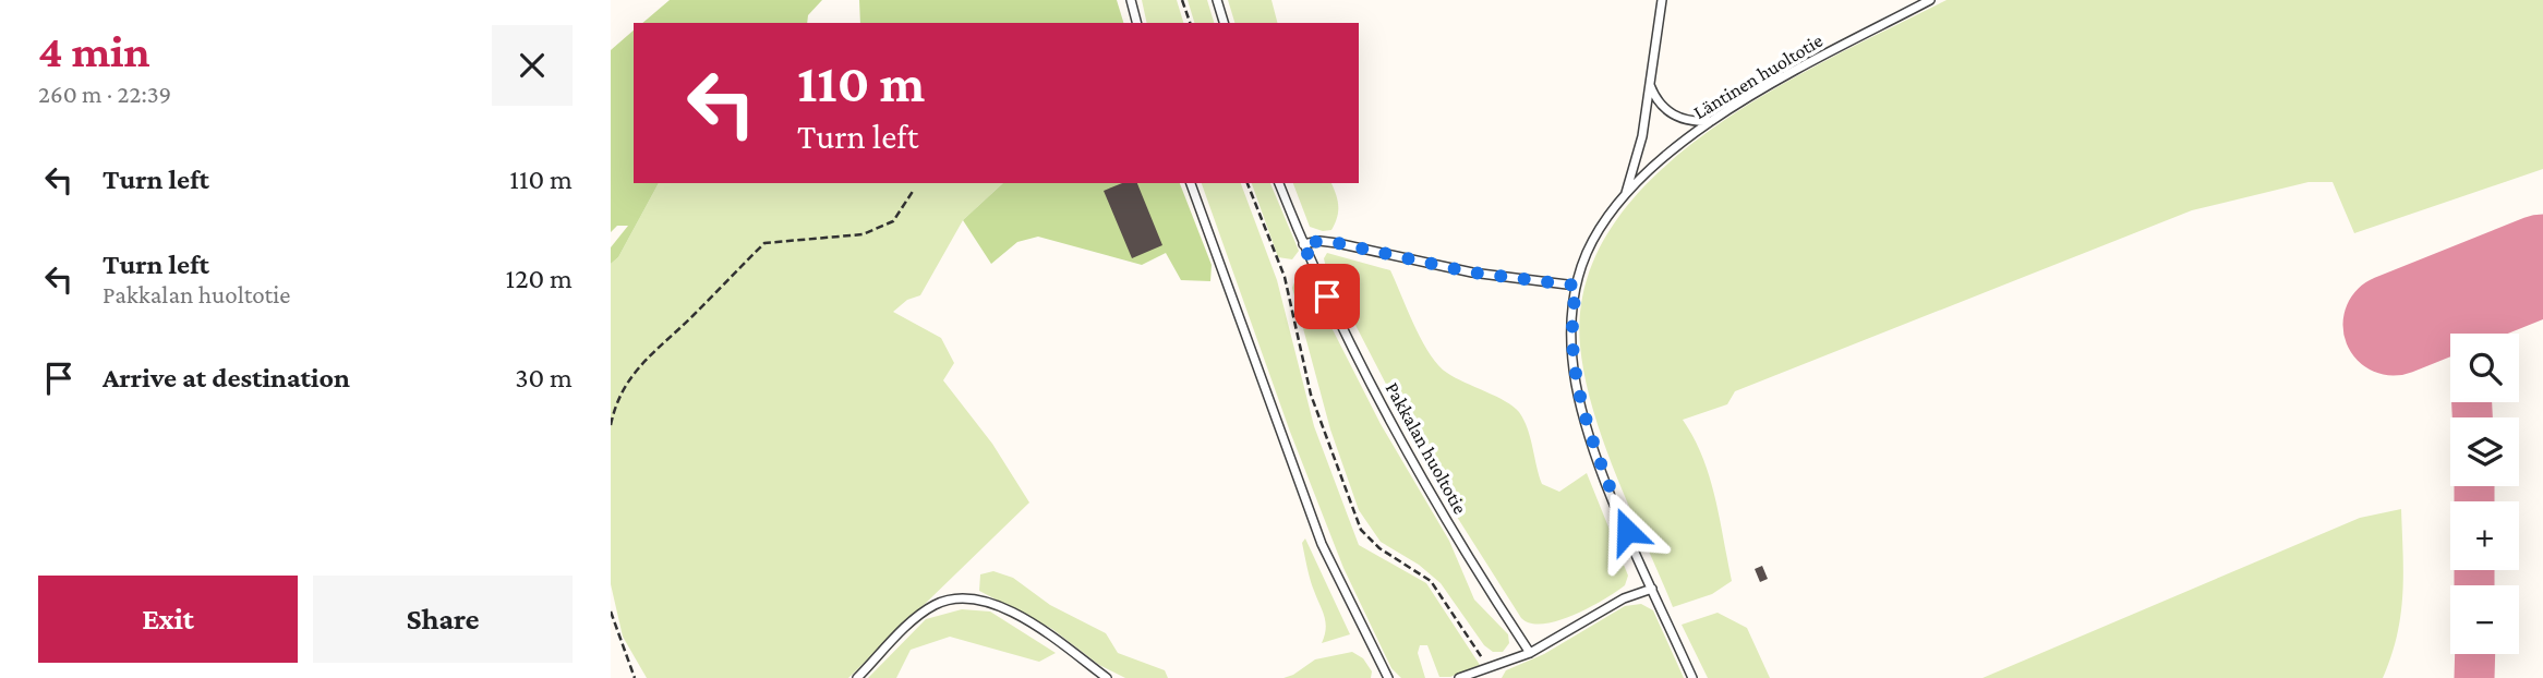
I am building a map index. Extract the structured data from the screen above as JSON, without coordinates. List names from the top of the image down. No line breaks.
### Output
{"streets":{"lane":["Läntinen huoltotie","Pakkalan huoltotie"]},"page":{"heading":["4 min","260 m · 22:39"],"turn":["110 m","Turn left"],"list":[{"name":"Turn left","value":"110 m"},{"name":"Turn left","note":"Pakkalan huoltotie","value":"120 m"},{"name":"Arrive at destination","value":"30 m"}],"map_buttons":["+","−"],"buttons":["Exit","Share"]}}
